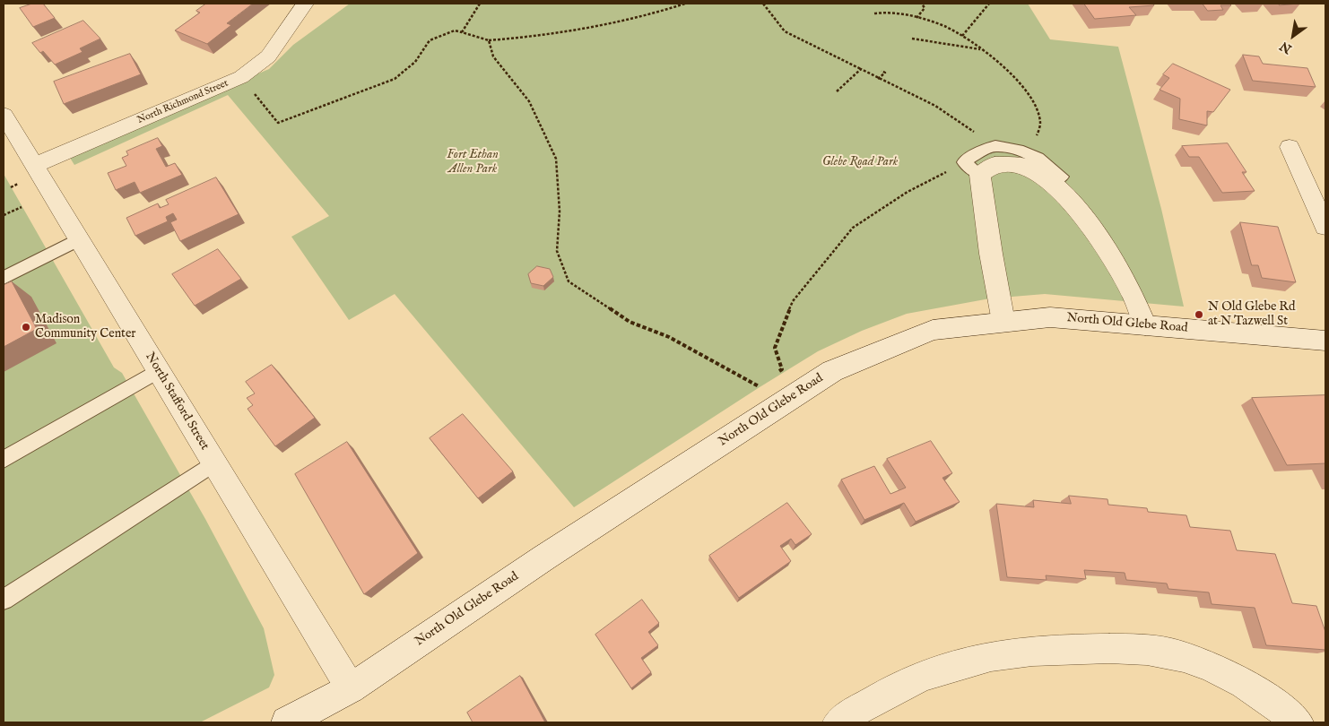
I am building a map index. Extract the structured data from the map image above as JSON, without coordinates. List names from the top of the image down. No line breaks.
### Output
{"streets":{"street":["North Richmond Street","North Old Glebe Road","North Stafford Street"]},"crossings":[["North Richmond Street","North Stafford Street"],["North Old Glebe Road","North Stafford Street"]],"parks":["Fort Ethan Allen Park","Glebe Road Park"],"places":["N Old Glebe Rd at N Tazwell St","Madison Community Center"],"north":"bottom left"}
